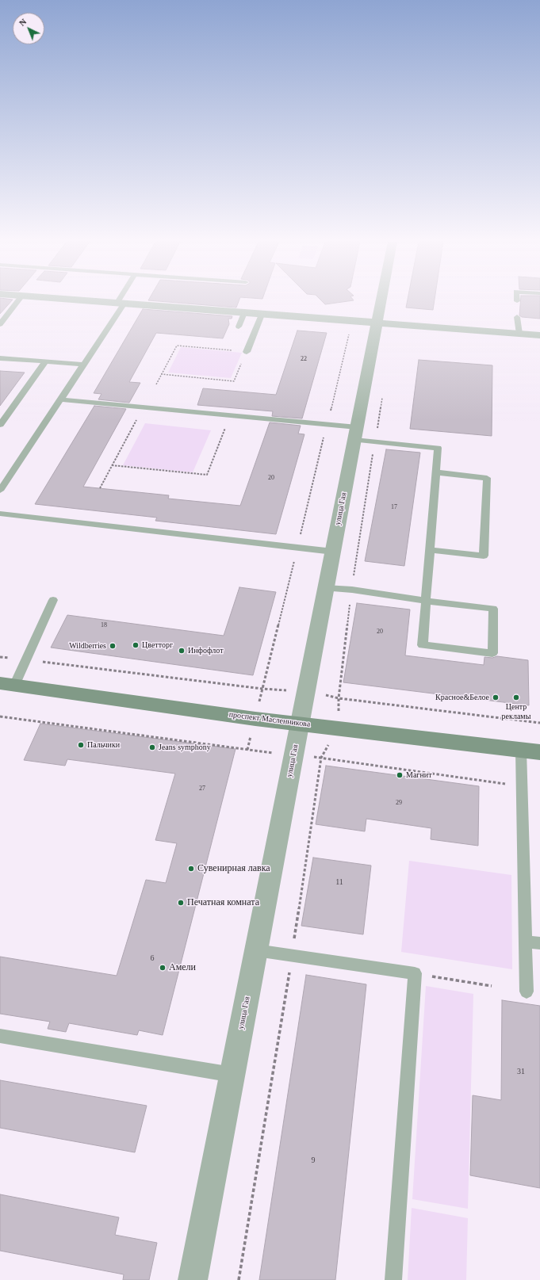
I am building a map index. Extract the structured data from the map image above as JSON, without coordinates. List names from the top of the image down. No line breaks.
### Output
{"streets":{"main road":["проспект Масленникова"],"street":["улица Гая"]},"crossings":[["улица Гая","проспект Масленникова"]],"places":["Цветторг","Wildberries","Инфофлот","Красное&Белое","Центр рекламы","Пальчики","Jeans symphony","Магнит","Сувенирная лавка","Печатная комната","Амели"],"house_numbers":["22","20","17","18","20","27","29","11","6","31","9"],"north":"top left"}
